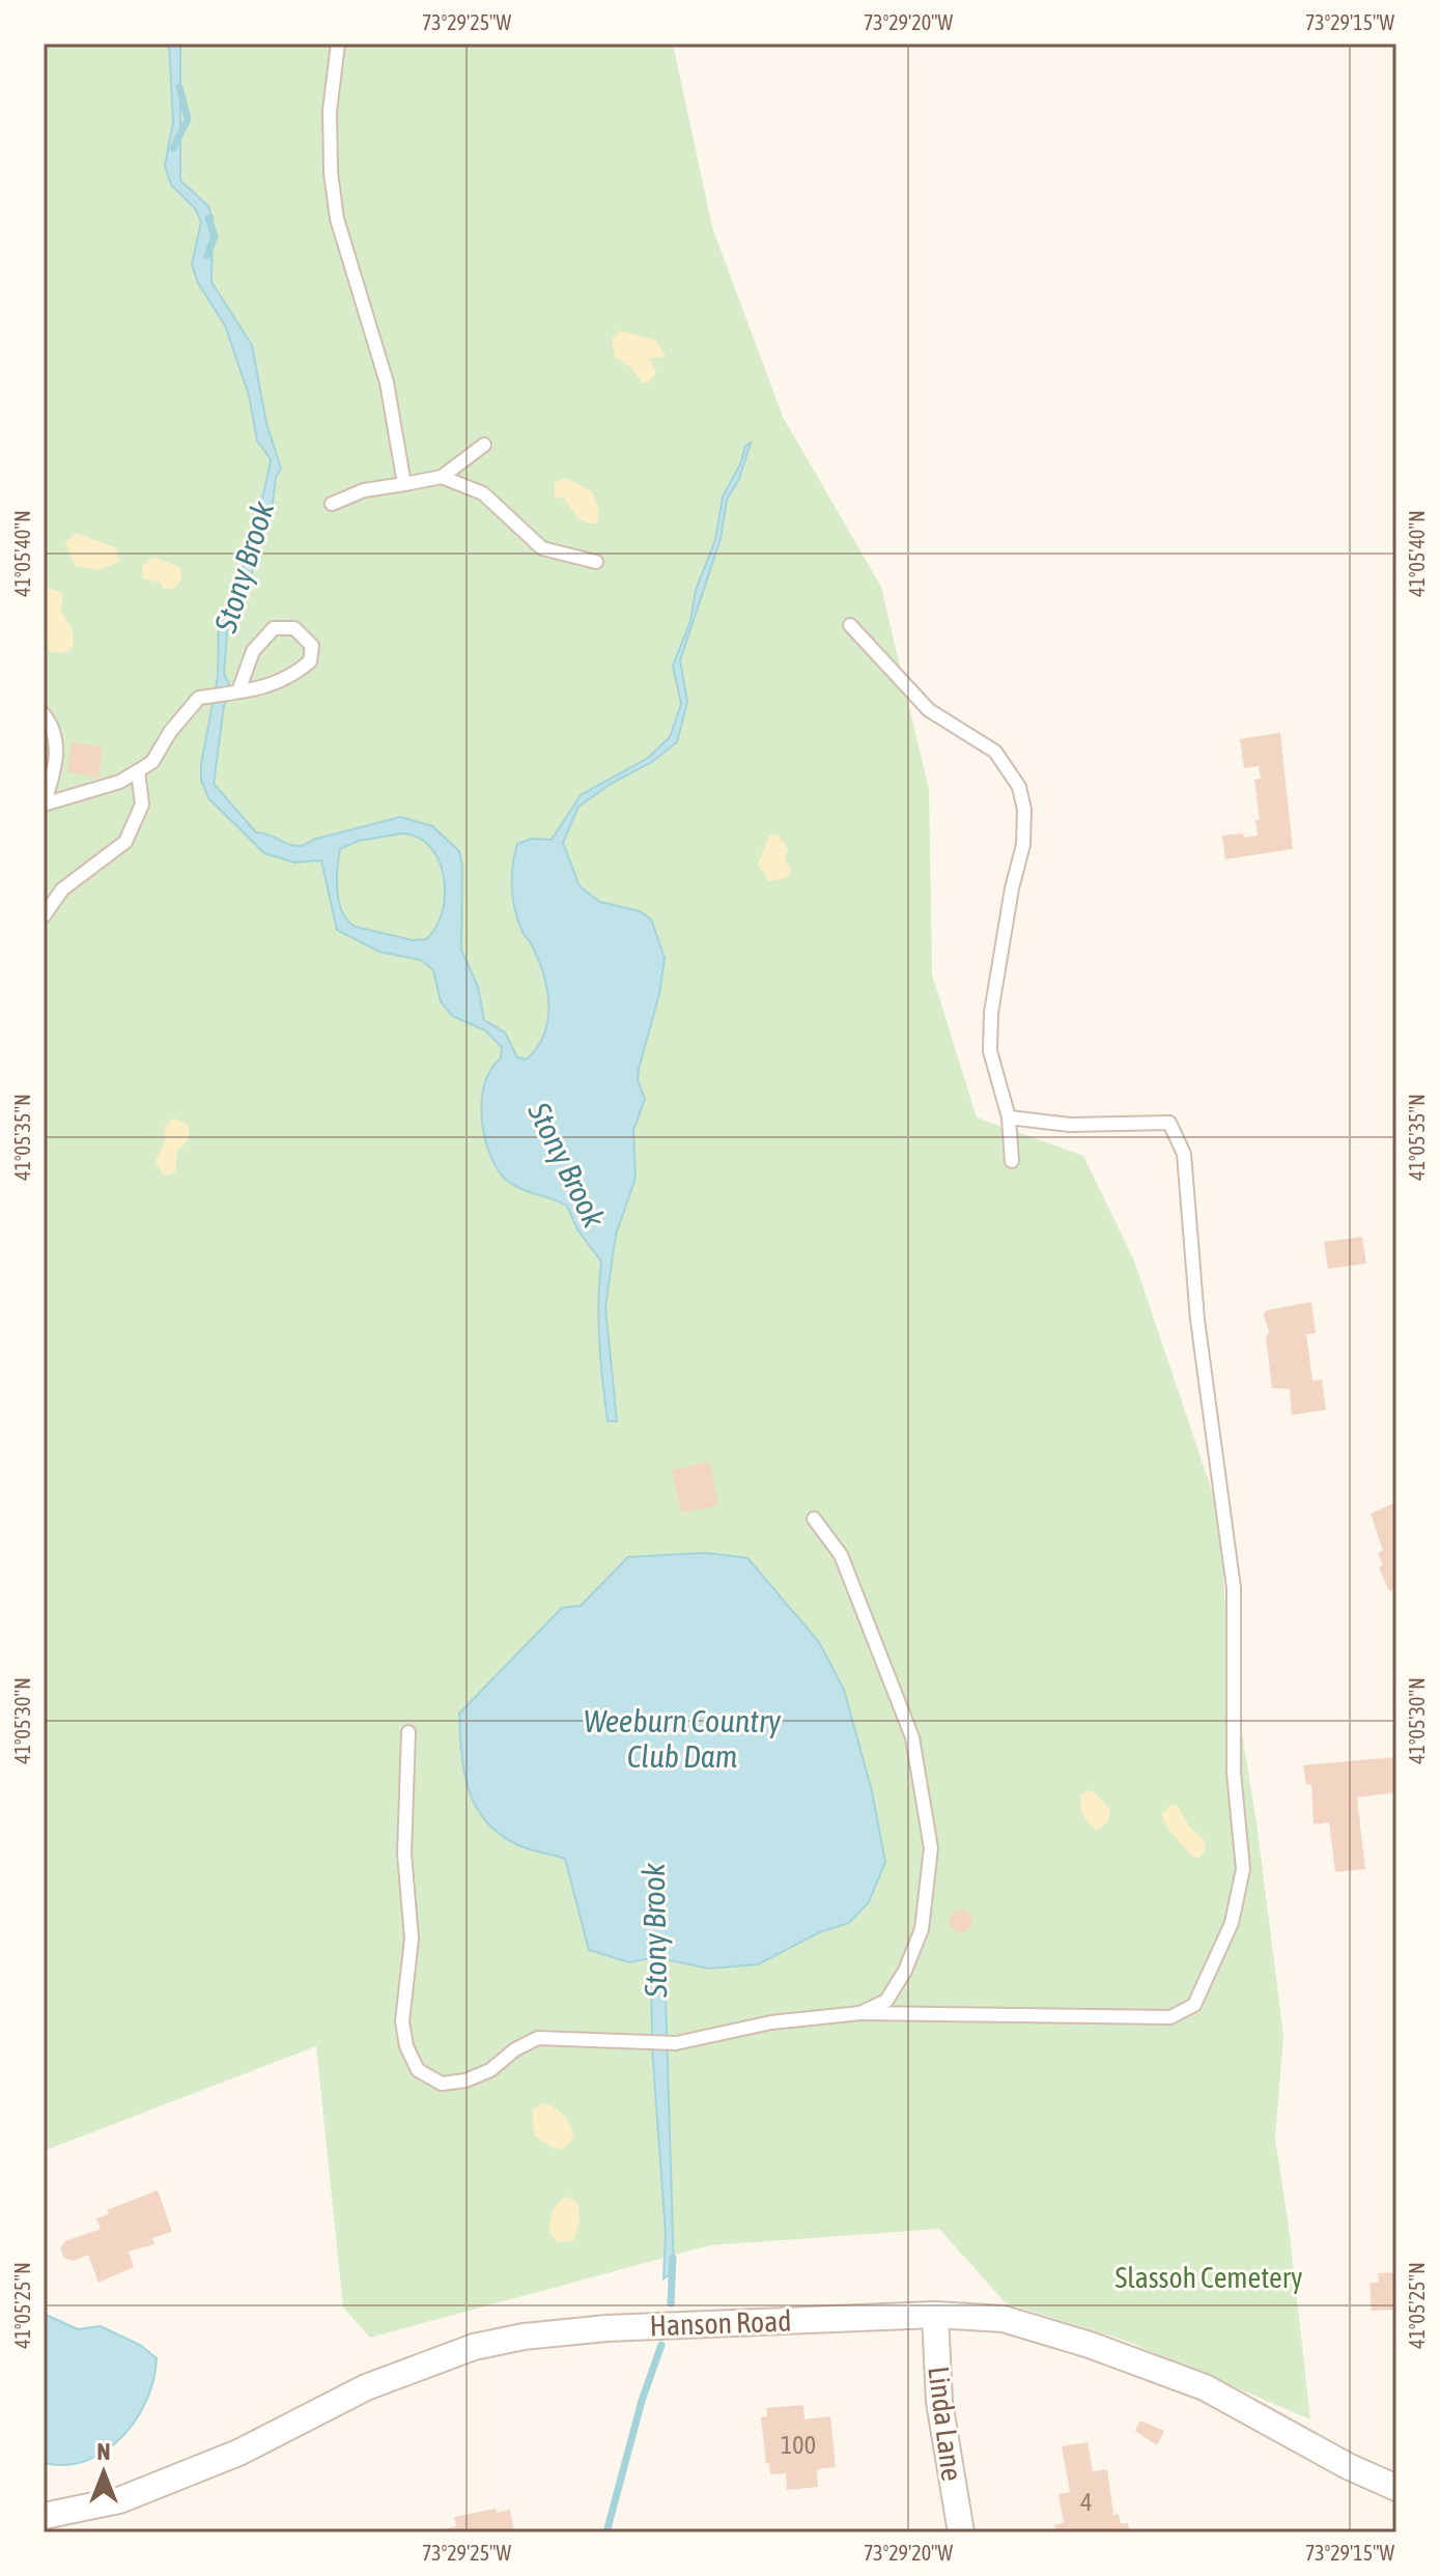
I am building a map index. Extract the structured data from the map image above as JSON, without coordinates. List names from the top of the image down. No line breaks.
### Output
{"streets":{"street":["Hanson Road","Linda Lane"]},"crossings":[["Hanson Road","Linda Lane"]],"water":["Stony Brook","Weeburn Country Club Dam"],"parks":["Slassoh Cemetery"],"house_numbers":["100","4"],"north":"top","coordinates":["73°29'25\"W","73°29'20\"W","73°29'15\"W","41°05'40\"N","41°05'35\"N","41°05'30\"N","41°05'25\"N"]}
